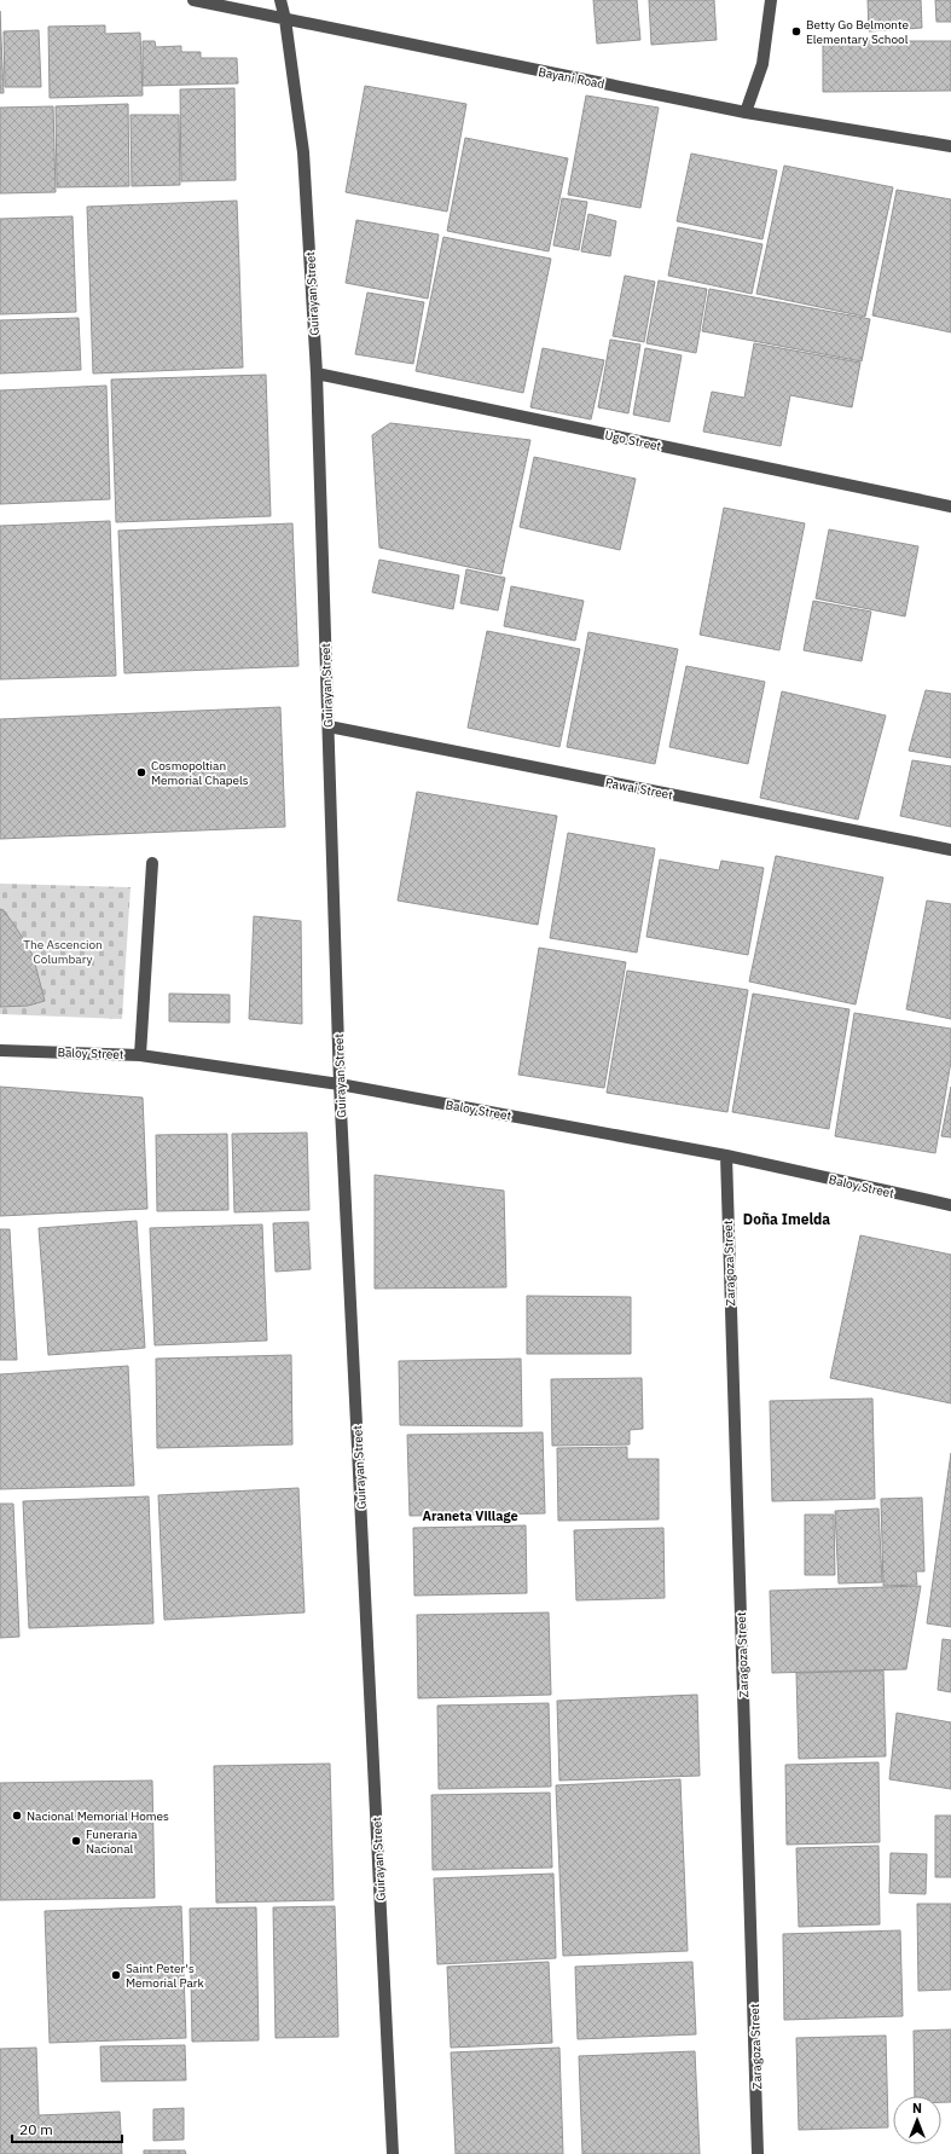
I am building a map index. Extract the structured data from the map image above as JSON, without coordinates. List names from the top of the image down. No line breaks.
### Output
{"streets":{"street":["Bayani Road","Guirayan Street","Ugo Street","Pawai Street","Baloy Street","Zaragoza Street"]},"crossings":[["Bayani Road","Guirayan Street"],["Guirayan Street","Ugo Street"],["Guirayan Street","Pawai Street"],["Guirayan Street","Baloy Street"],["Baloy Street","Zaragoza Street"]],"districts":["Doña Imelda","Araneta Village"],"parks":["The Ascencion Columbary"],"places":["Betty Go Belmonte Elementary School","Cosmopoltian Memorial Chapels","Nacional Memorial Homes","Funeraria Nacional","Saint Peter's Memorial Park"],"scale_bar":"20 m","north":"top"}
